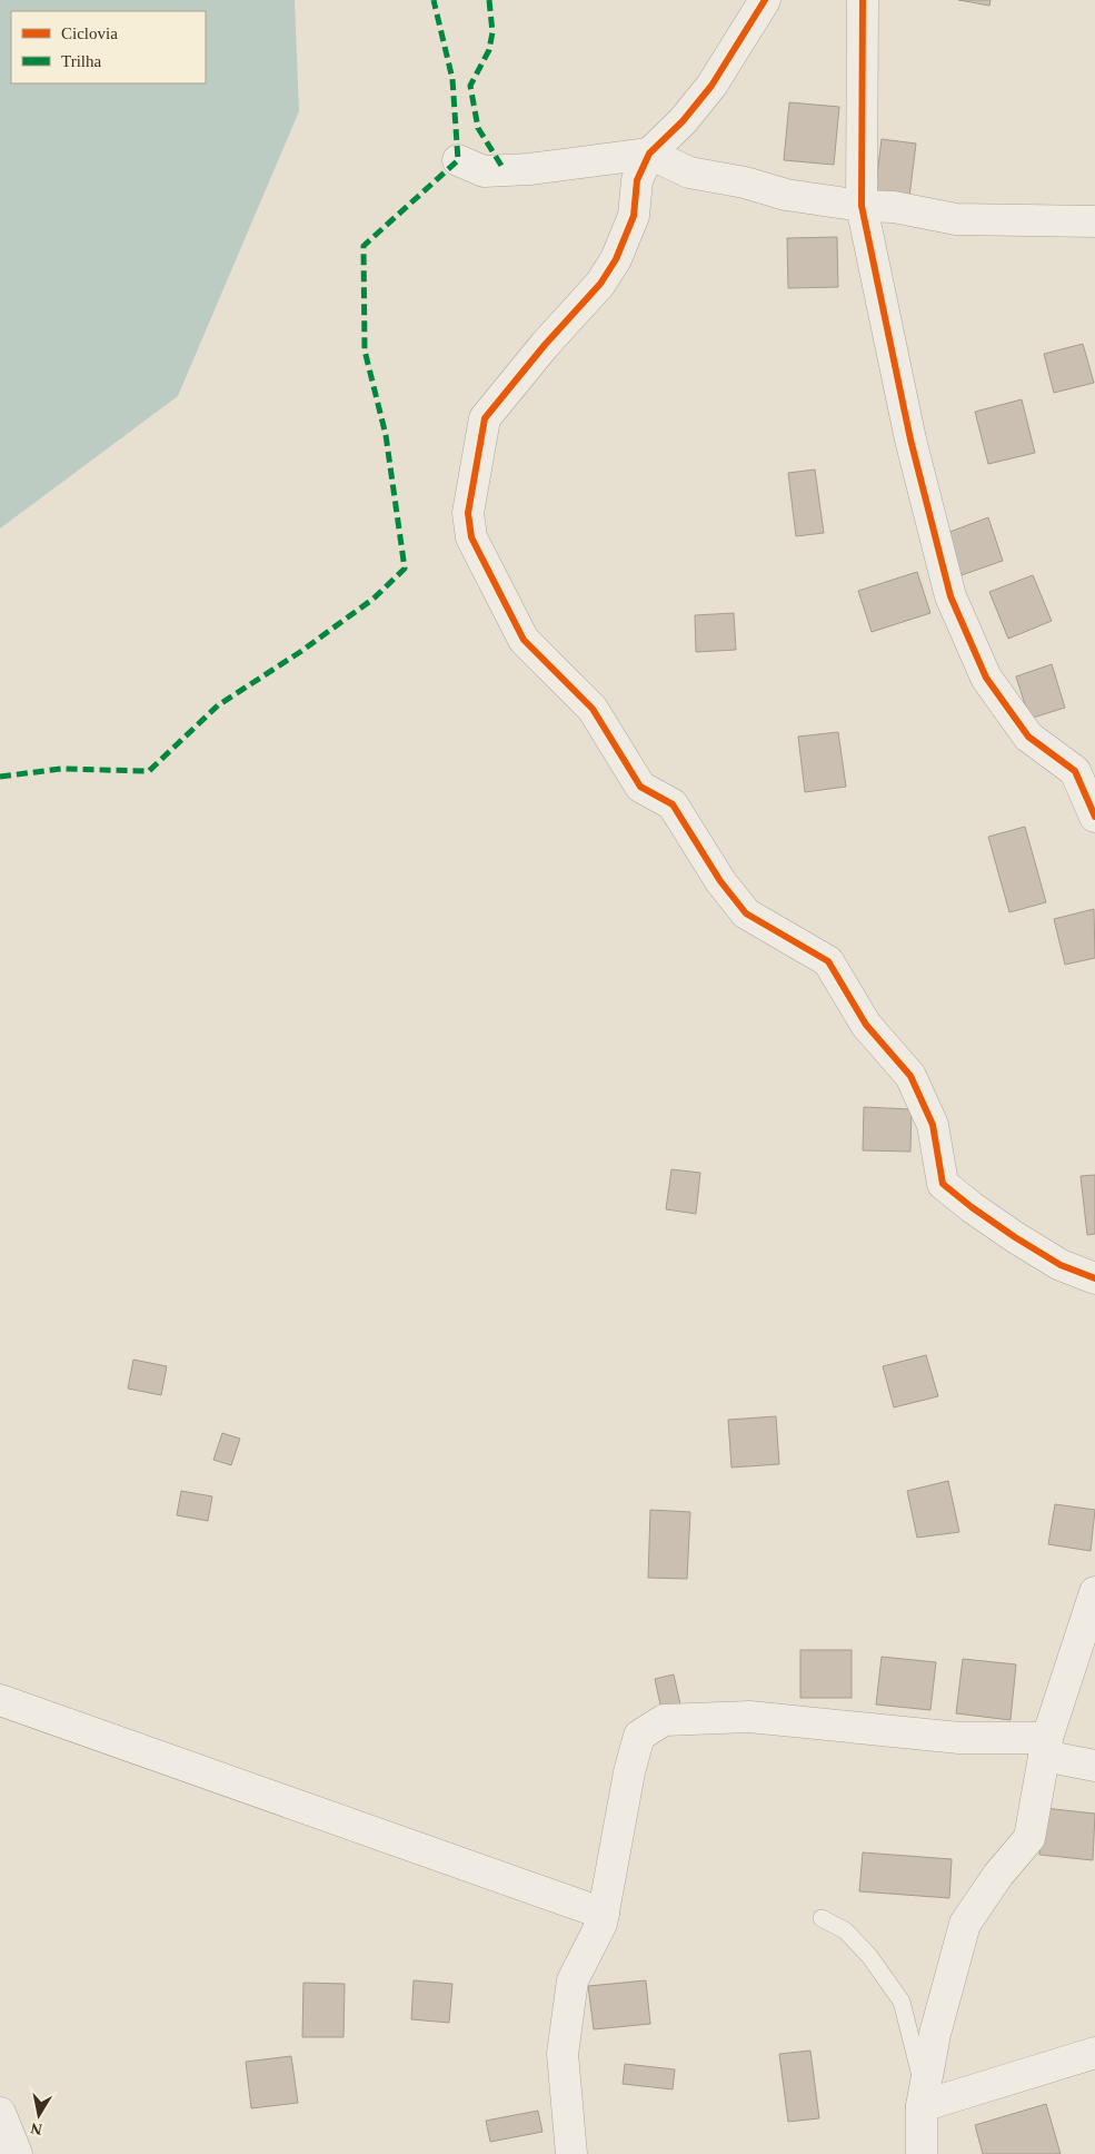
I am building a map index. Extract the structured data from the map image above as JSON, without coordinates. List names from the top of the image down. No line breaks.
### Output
{"legend":["Ciclovia","Trilha"],"north":"bottom"}
